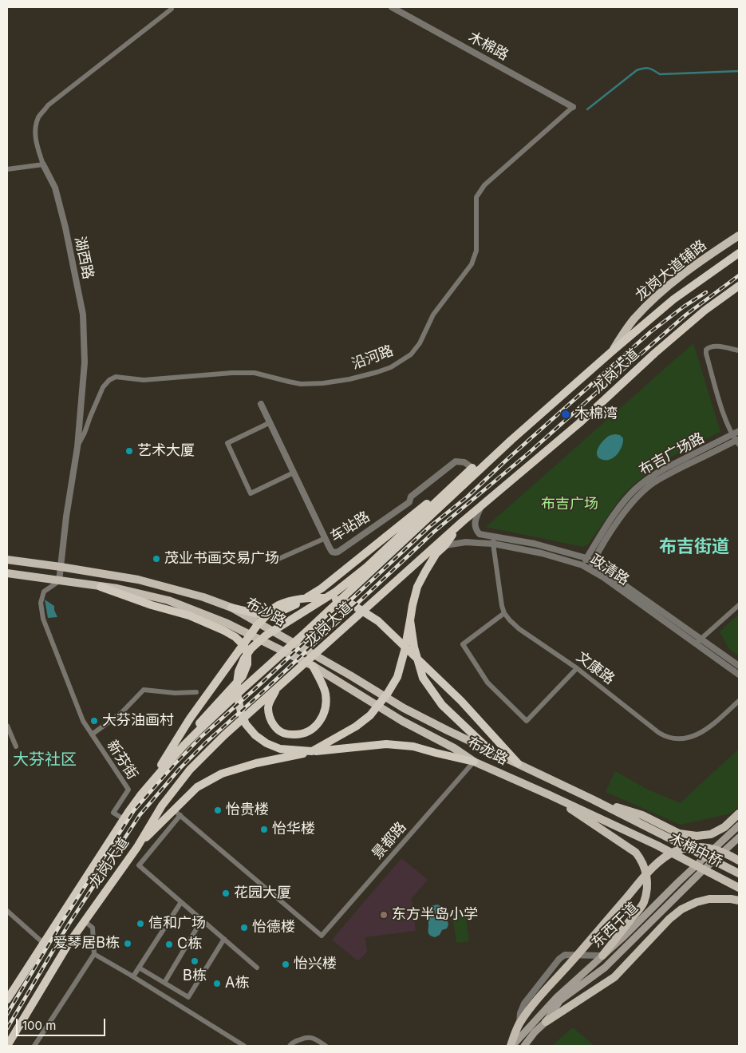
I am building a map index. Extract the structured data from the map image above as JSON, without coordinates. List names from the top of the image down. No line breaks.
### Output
{"streets":{"highway":["龙岗大道"],"main road":["龙岗大道辅路","布沙路","布龙路","木棉中桥","东西干道"],"street":["木棉路","湖西路","沿河路","布吉广场路","车站路","政清路","文康路","新芬街","景都路"]},"crossings":[["木棉路","沿河路"],["湖西路","沿河路"],["湖西路","布沙路"],["湖西路","新芬街"],["龙岗大道辅路","龙岗大道"],["龙岗大道","政清路"],["龙岗大道","新芬街"],["布吉广场路","政清路"],["政清路","文康路"],["布沙路","布龙路"],["布沙路","新芬街"],["布龙路","景都路"],["布龙路","木棉中桥"]],"districts":["布吉街道","大芬社区"],"parks":["布吉广场"],"places":["木棉湾","艺术大厦","茂业书画交易广场","大芬油画村","怡贵楼","怡华楼","花园大厦","东方半岛小学","信和广场","怡德楼","爱琴居B栋","C栋","B栋","怡兴楼","A栋"],"scale_bar":"100 m"}
